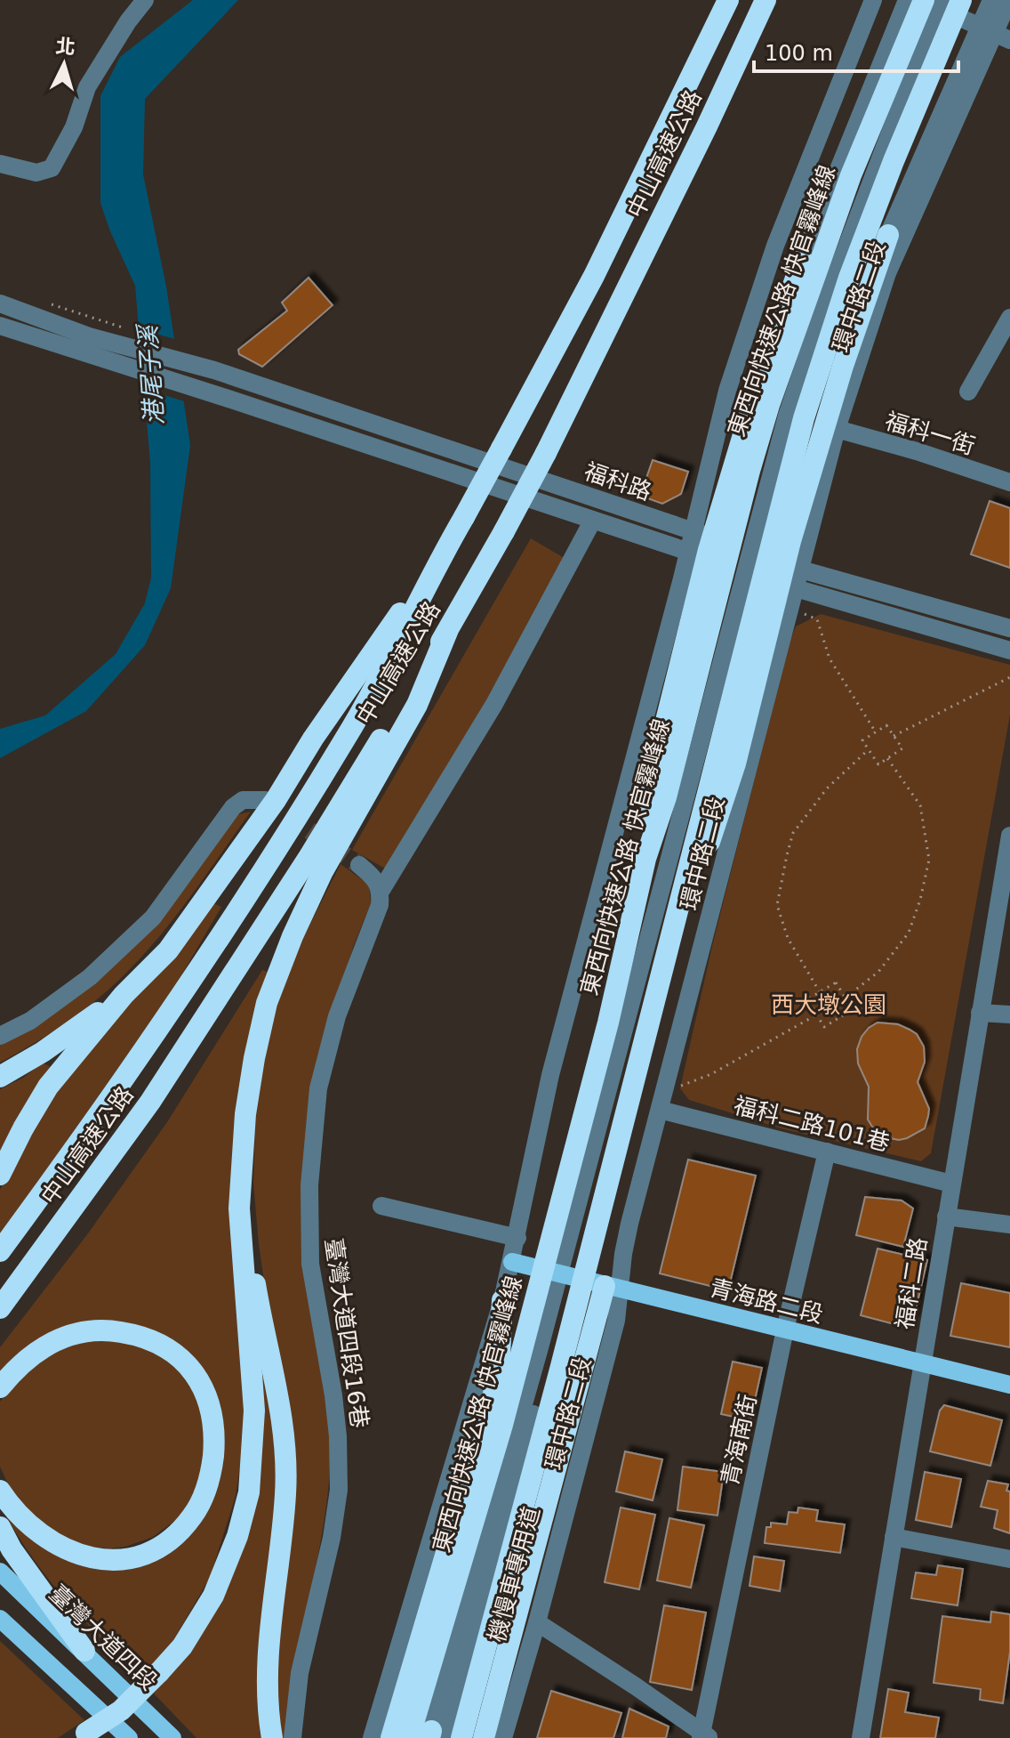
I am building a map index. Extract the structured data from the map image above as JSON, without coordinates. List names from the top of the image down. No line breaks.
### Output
{"streets":{"highway":["中山高速公路","東西向快速公路 快官霧峰線"],"main road":["青海路二段","臺灣大道四段"],"street":["環中路二段","福科一街","福科路","福科二路101巷","福科二路","臺灣大道四段16巷","青海南街","機慢車專用道"]},"crossings":[["環中路二段","東西向快速公路 快官霧峰線"],["環中路二段","福科一街"],["環中路二段","福科路"],["環中路二段","福科二路101巷"],["環中路二段","青海路二段"],["福科路","臺灣大道四段16巷"],["福科二路101巷","福科二路"],["福科二路101巷","青海南街"],["福科二路","青海路二段"],["青海路二段","青海南街"]],"water":["港尾子溪"],"parks":["西大墩公園"],"scale_bar":"100 m","north":"top"}
